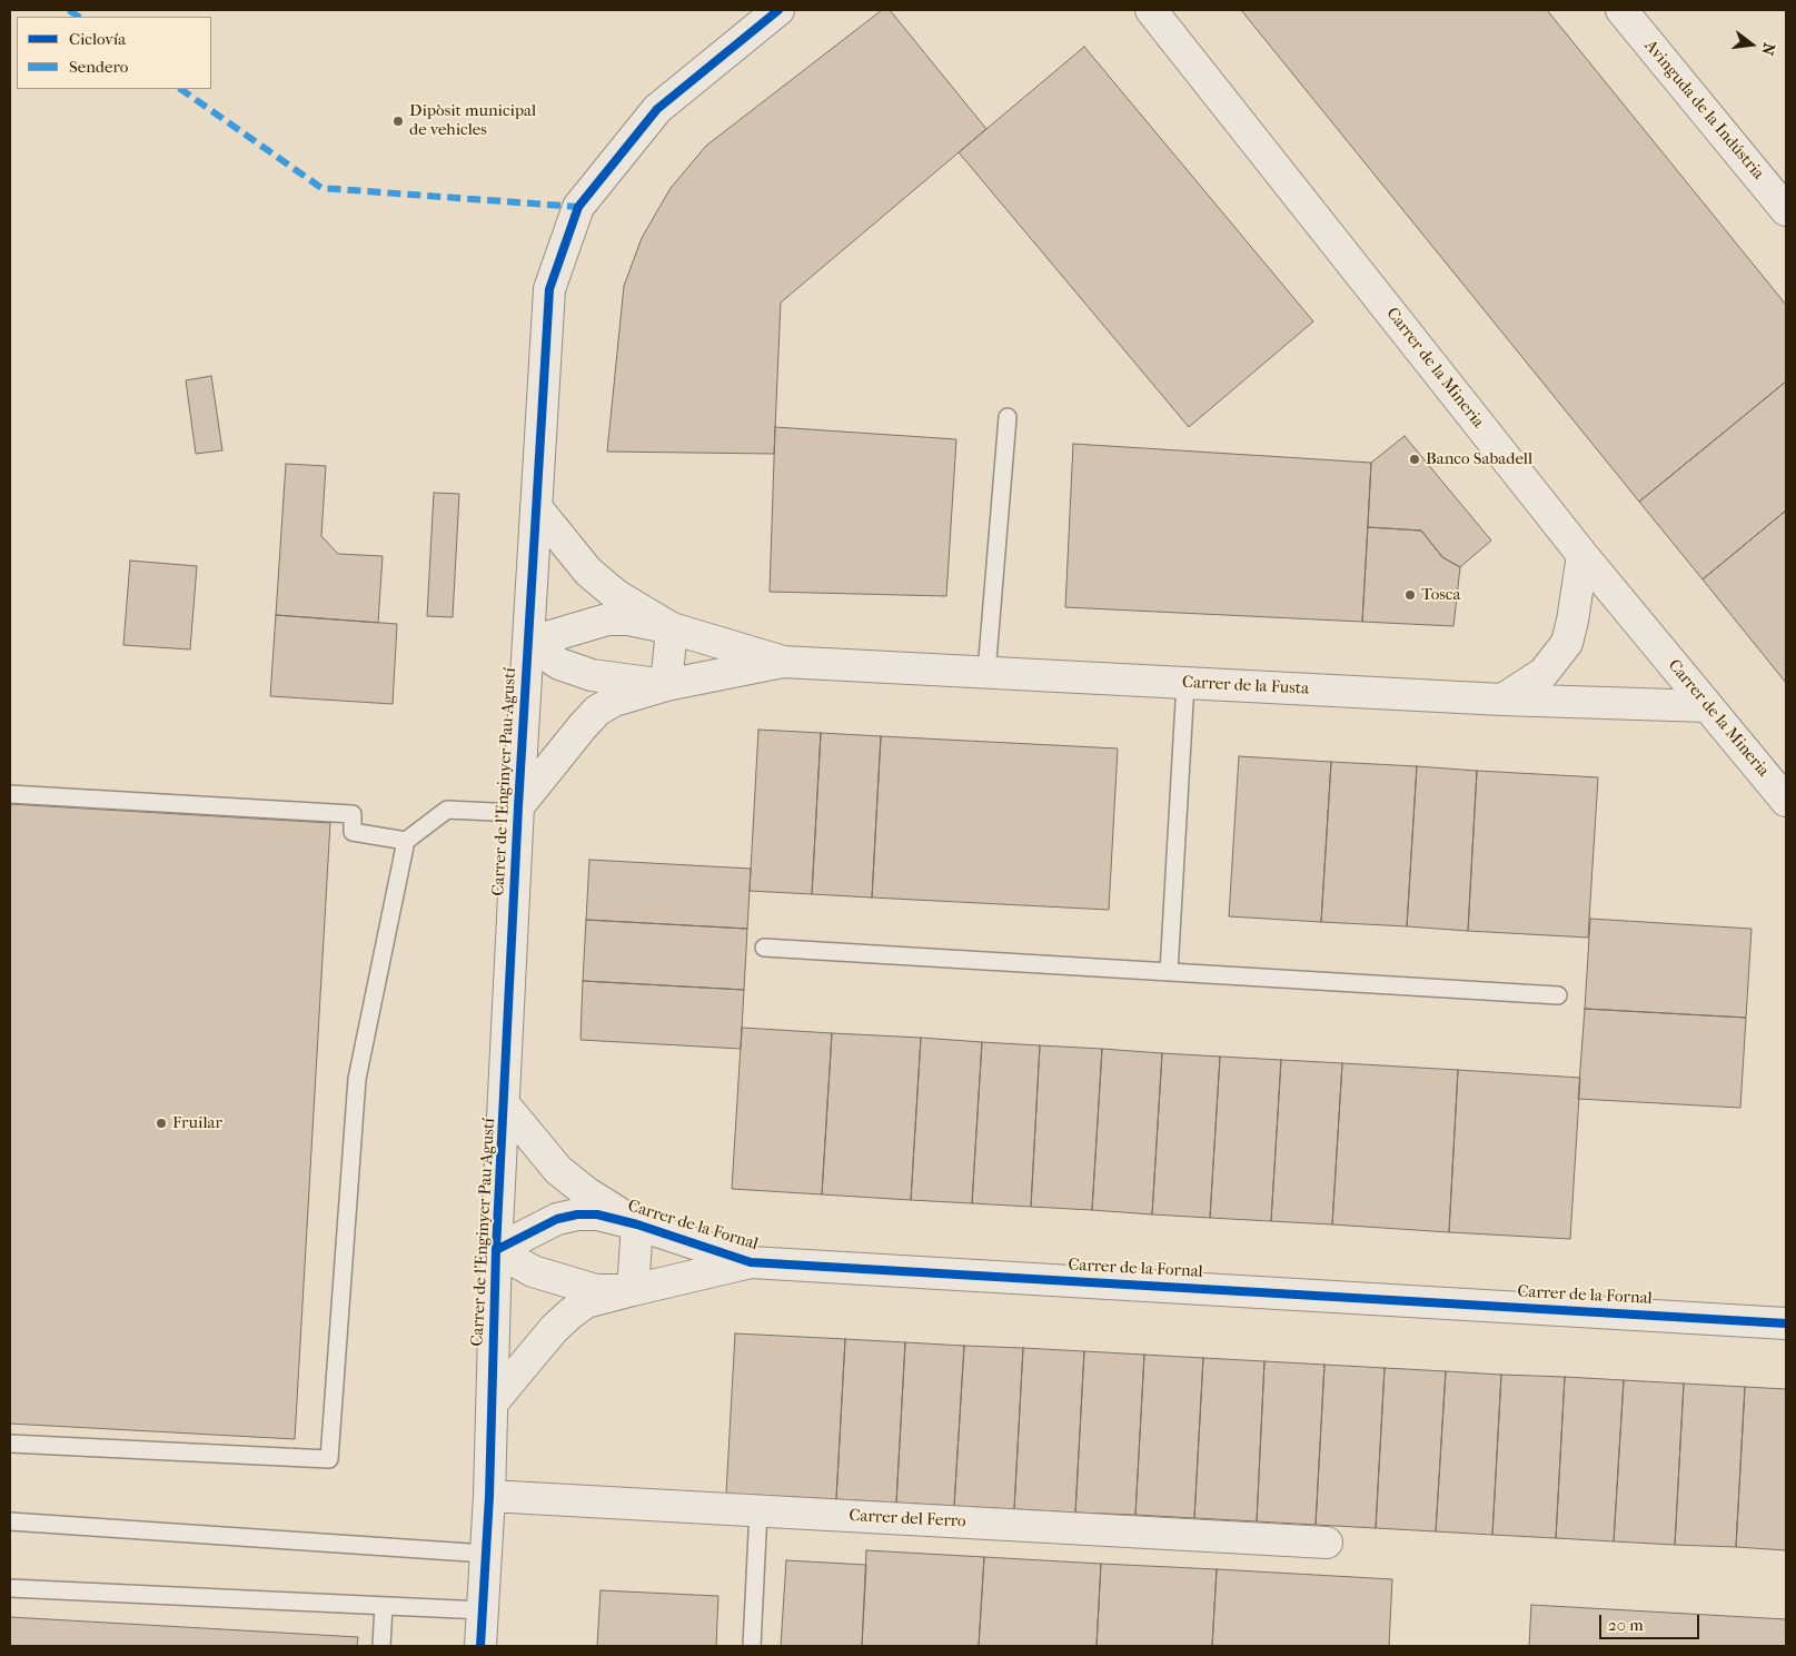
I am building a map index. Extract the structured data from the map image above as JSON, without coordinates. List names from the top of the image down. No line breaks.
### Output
{"streets":{"street":["Avinguda de la Indústria","Carrer de la Mineria","Carrer de la Fusta","Carrer de l'Enginyer Pau Agustí","Carrer de la Fornal","Carrer del Ferro"]},"crossings":[["Carrer de la Mineria","Carrer de la Fusta"],["Carrer de la Fusta","Carrer de l'Enginyer Pau Agustí"],["Carrer de l'Enginyer Pau Agustí","Carrer de la Fornal"],["Carrer de l'Enginyer Pau Agustí","Carrer del Ferro"]],"places":["Dipòsit municipal de vehicles","Banco Sabadell","Tosca","Fruilar"],"legend":["Ciclovía","Sendero"],"scale_bar":"20 m","north":"right"}
